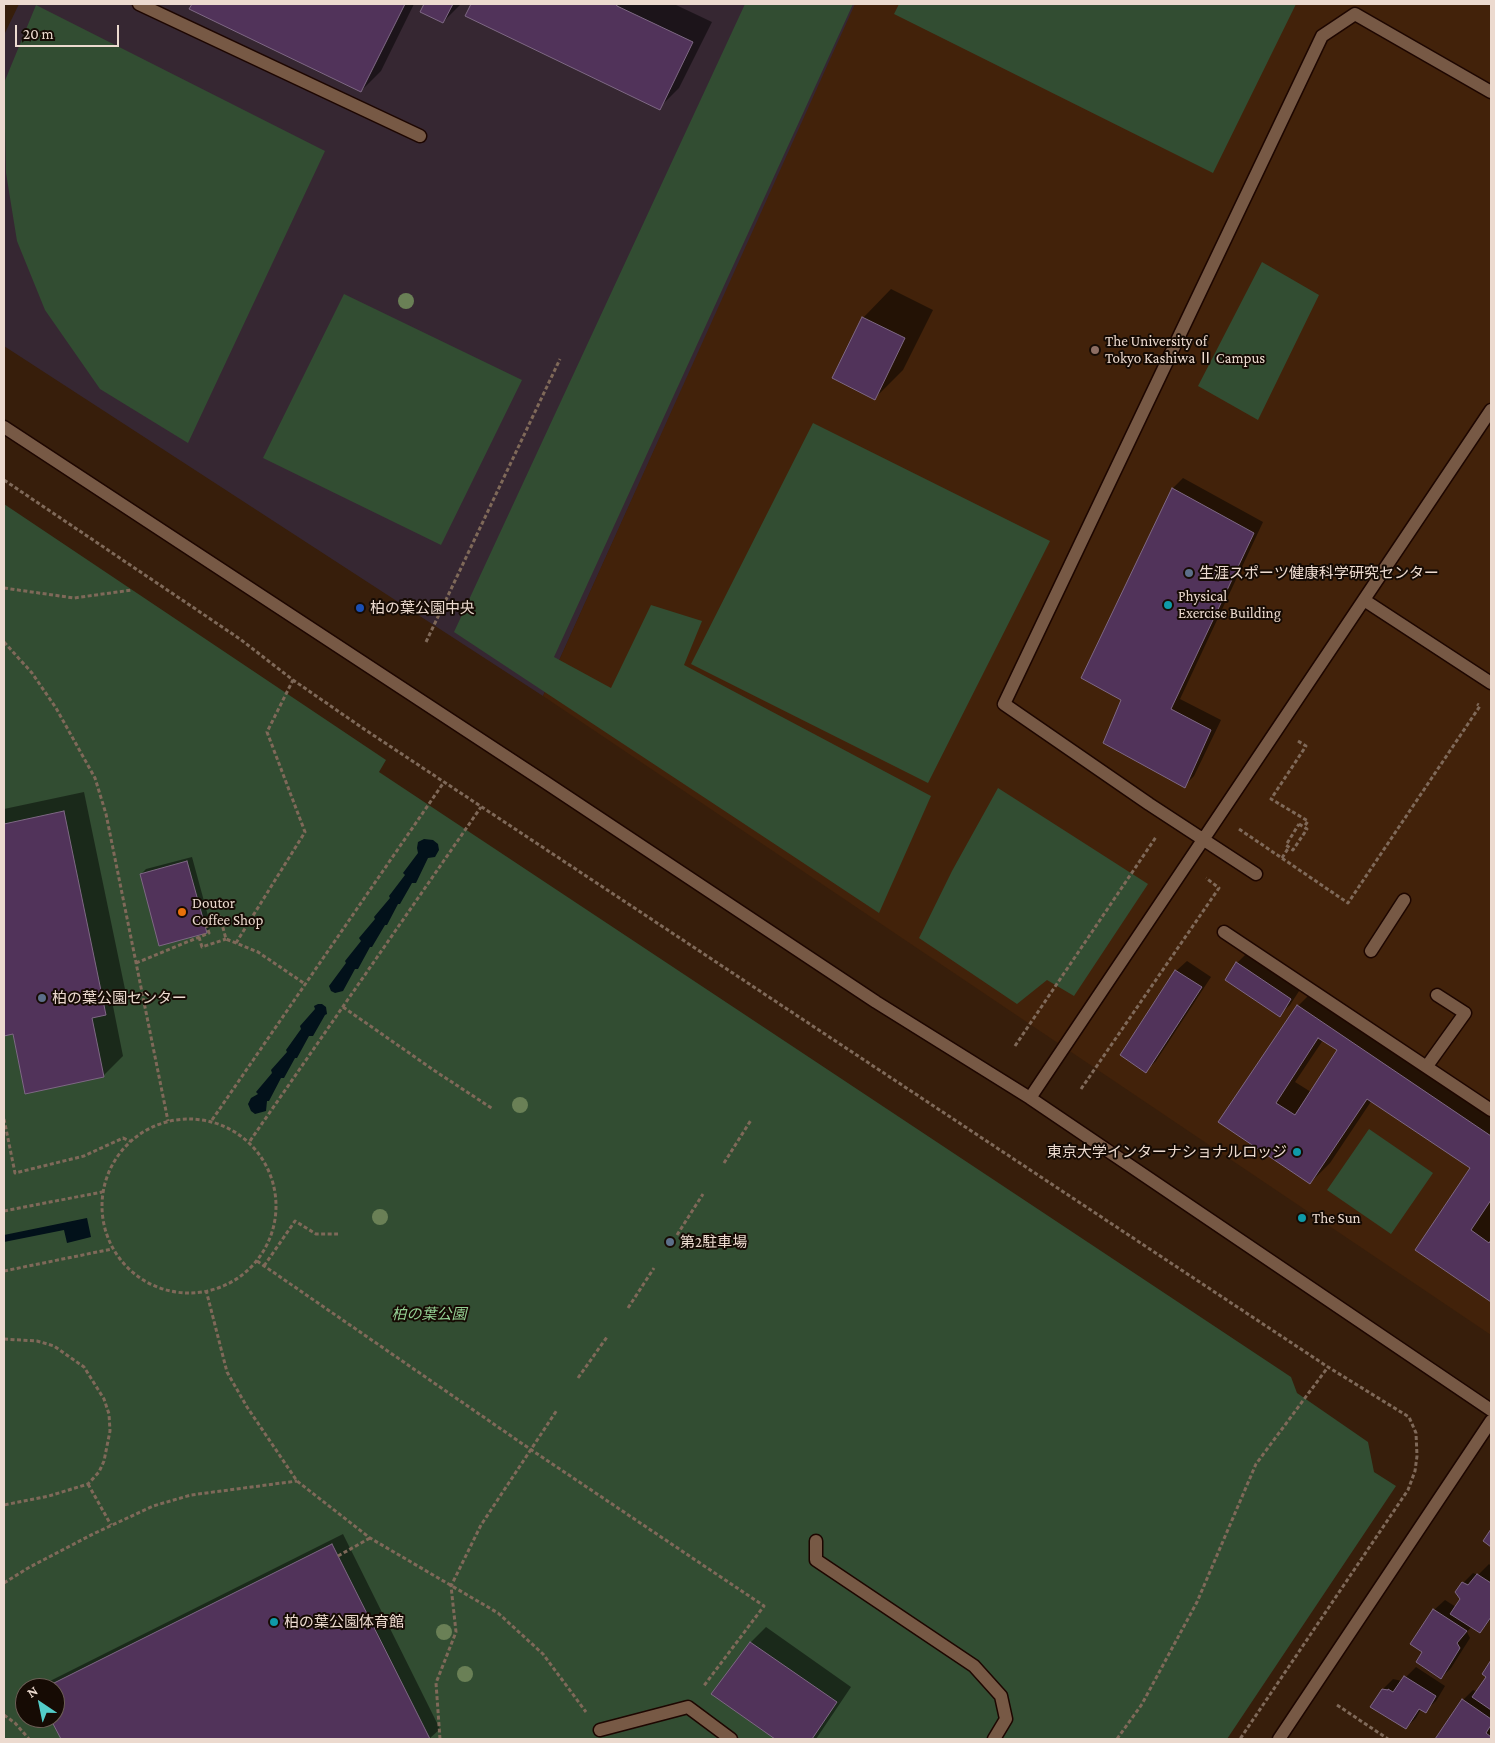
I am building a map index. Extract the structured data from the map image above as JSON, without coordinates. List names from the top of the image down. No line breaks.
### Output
{"parks":["柏の葉公園"],"places":["The University of Tokyo Kashiwa Ⅱ Campus","生涯スポーツ健康科学研究センター","Physical Exercise Building","柏の葉公園中央","Doutor Coffee Shop","柏の葉公園センター","東京大学インターナショナルロッジ","The Sun","第2駐車場","柏の葉公園体育館"],"scale_bar":"20 m","north":"top left"}
